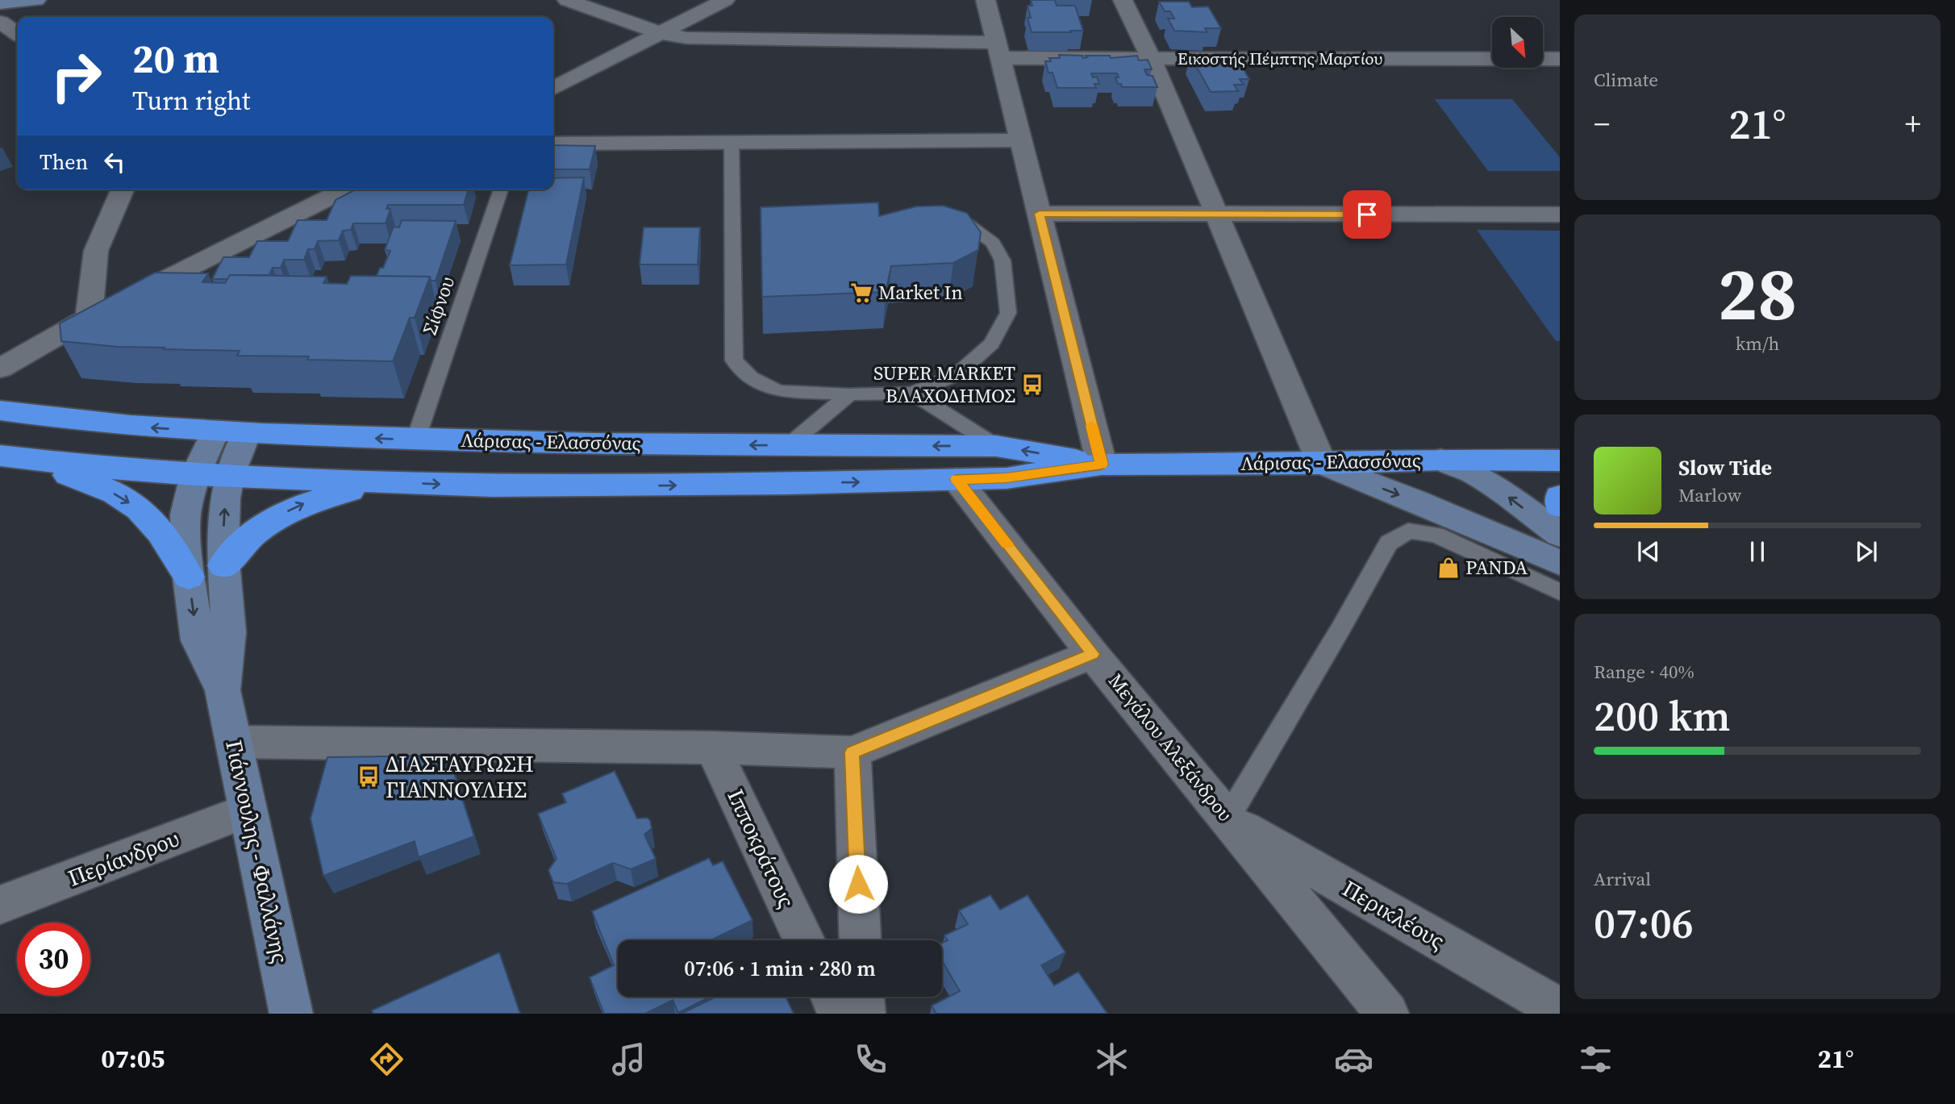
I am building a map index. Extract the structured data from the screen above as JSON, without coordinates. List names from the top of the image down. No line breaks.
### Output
{"streets":{"highway":["Λάρισας - Ελασσόνας"],"main road":["Γιάννουλης - Φαλλάνης"],"street":["Εικοστής Πέμπτης Μαρτίου","Μεγάλου Αλεξάνδρου","Ιπποκράτους","Περίανδρου","Περικλέους"],"lane":["Σίφνου"]},"crossings":[["Σίφνου","Λάρισας - Ελασσόνας"],["Λάρισας - Ελασσόνας","Μεγάλου Αλεξάνδρου"],["Λάρισας - Ελασσόνας","Γιάννουλης - Φαλλάνης"],["Μεγάλου Αλεξάνδρου","Περικλέους"],["Γιάννουλης - Φαλλάνης","Περίανδρου"]],"places":{"supermarket":["Market In"],"bus stop":["SUPER MARKET ΒΛΑΧΟΔΗΜΟΣ","ΔΙΑΣΤΑΥΡΩΣΗ ΓΙΑΝΝΟΥΛΗΣ"],"shop":["PANDA"]},"north":"bottom right","page":{"tile":["Climate",["28","km/h"],["Range · 40%","200 km"],["Arrival","07:06"]],"turn":["20 m","Turn right"],"heat":["−","21°","+"],"then":"Then","song":["Slow Tide","Marlow"],"limit":"30","trip":"07:06 · 1 min · 280 m","tabs":["07:05","21°"]}}
